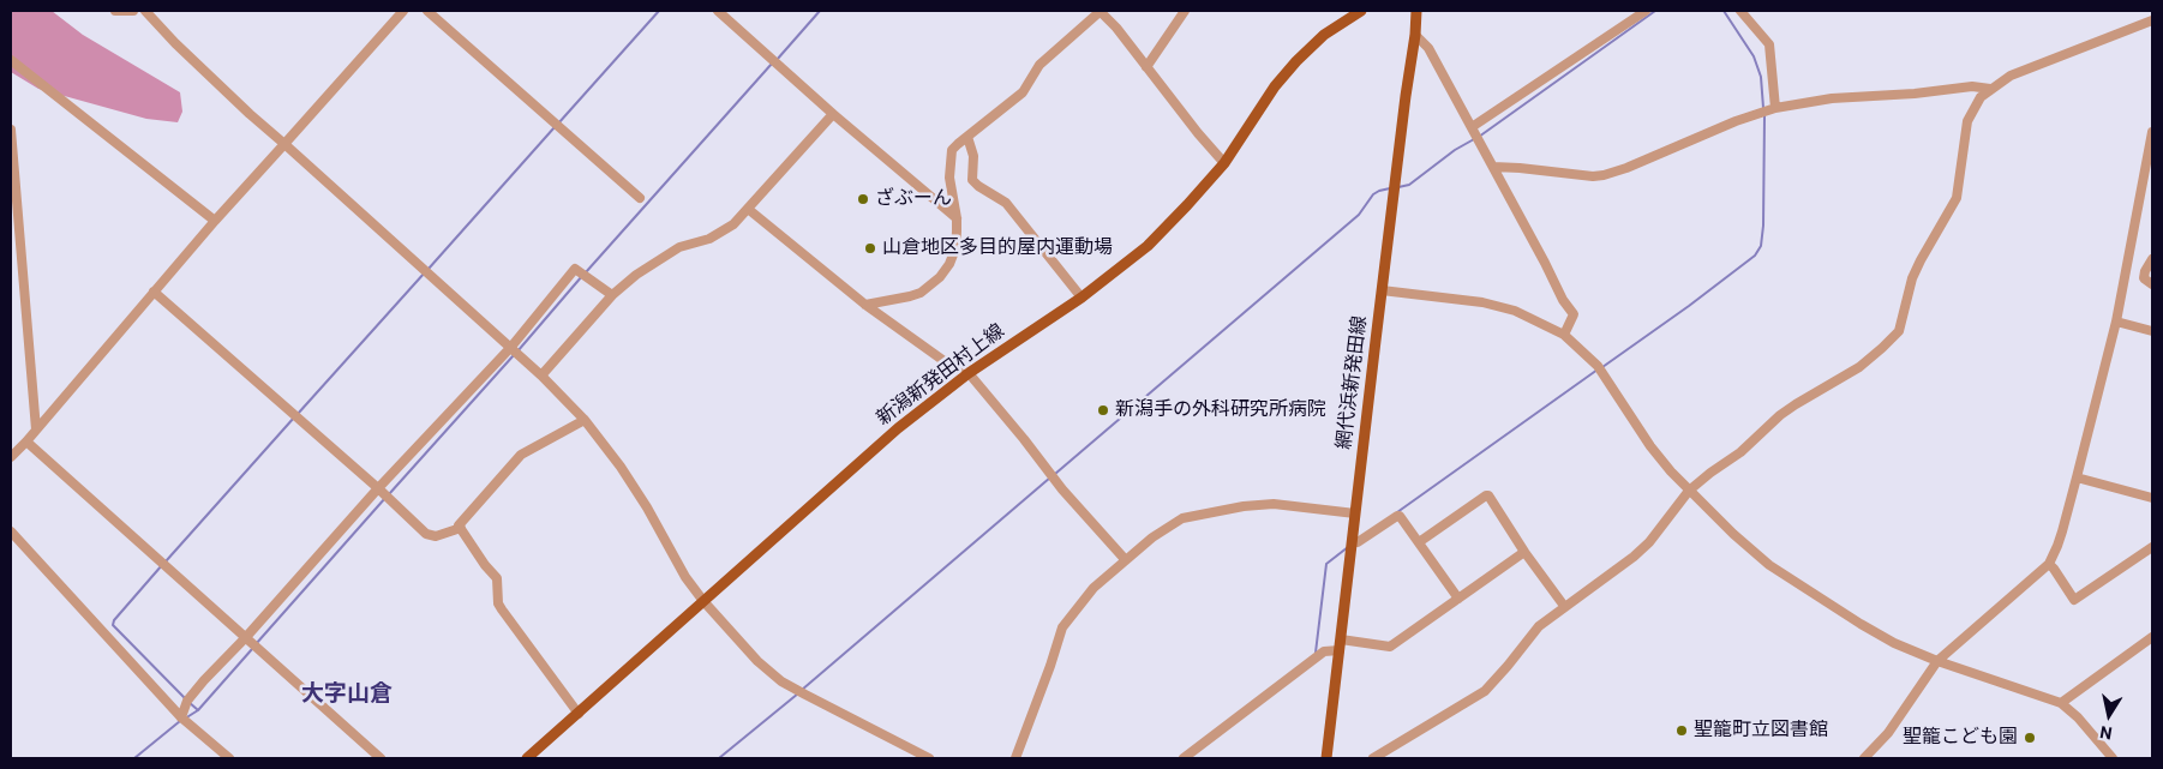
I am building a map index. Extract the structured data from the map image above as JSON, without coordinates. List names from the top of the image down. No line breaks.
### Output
{"streets":{"main road":["新潟新発田村上線","網代浜新発田線"]},"districts":["大字山倉"],"places":["ざぶーん","山倉地区多目的屋内運動場","新潟手の外科研究所病院","聖籠町立図書館","聖籠こども園"],"north":"bottom"}
